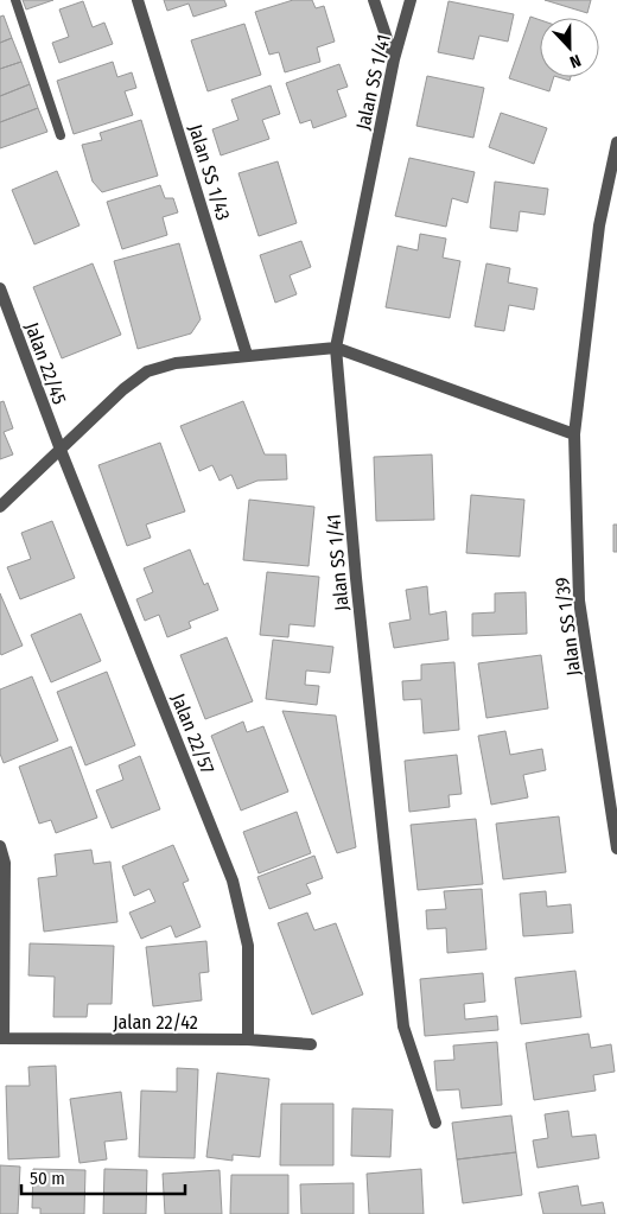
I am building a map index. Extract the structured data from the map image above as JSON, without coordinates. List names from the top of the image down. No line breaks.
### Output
{"streets":{"street":["Jalan SS 1/41","Jalan SS 1/43","Jalan 22/45","Jalan SS 1/39","Jalan 22/57","Jalan 22/42"]},"crossings":[["Jalan 22/45","Jalan 22/57"],["Jalan 22/57","Jalan 22/42"]],"scale_bar":"50 m","north":"bottom"}
